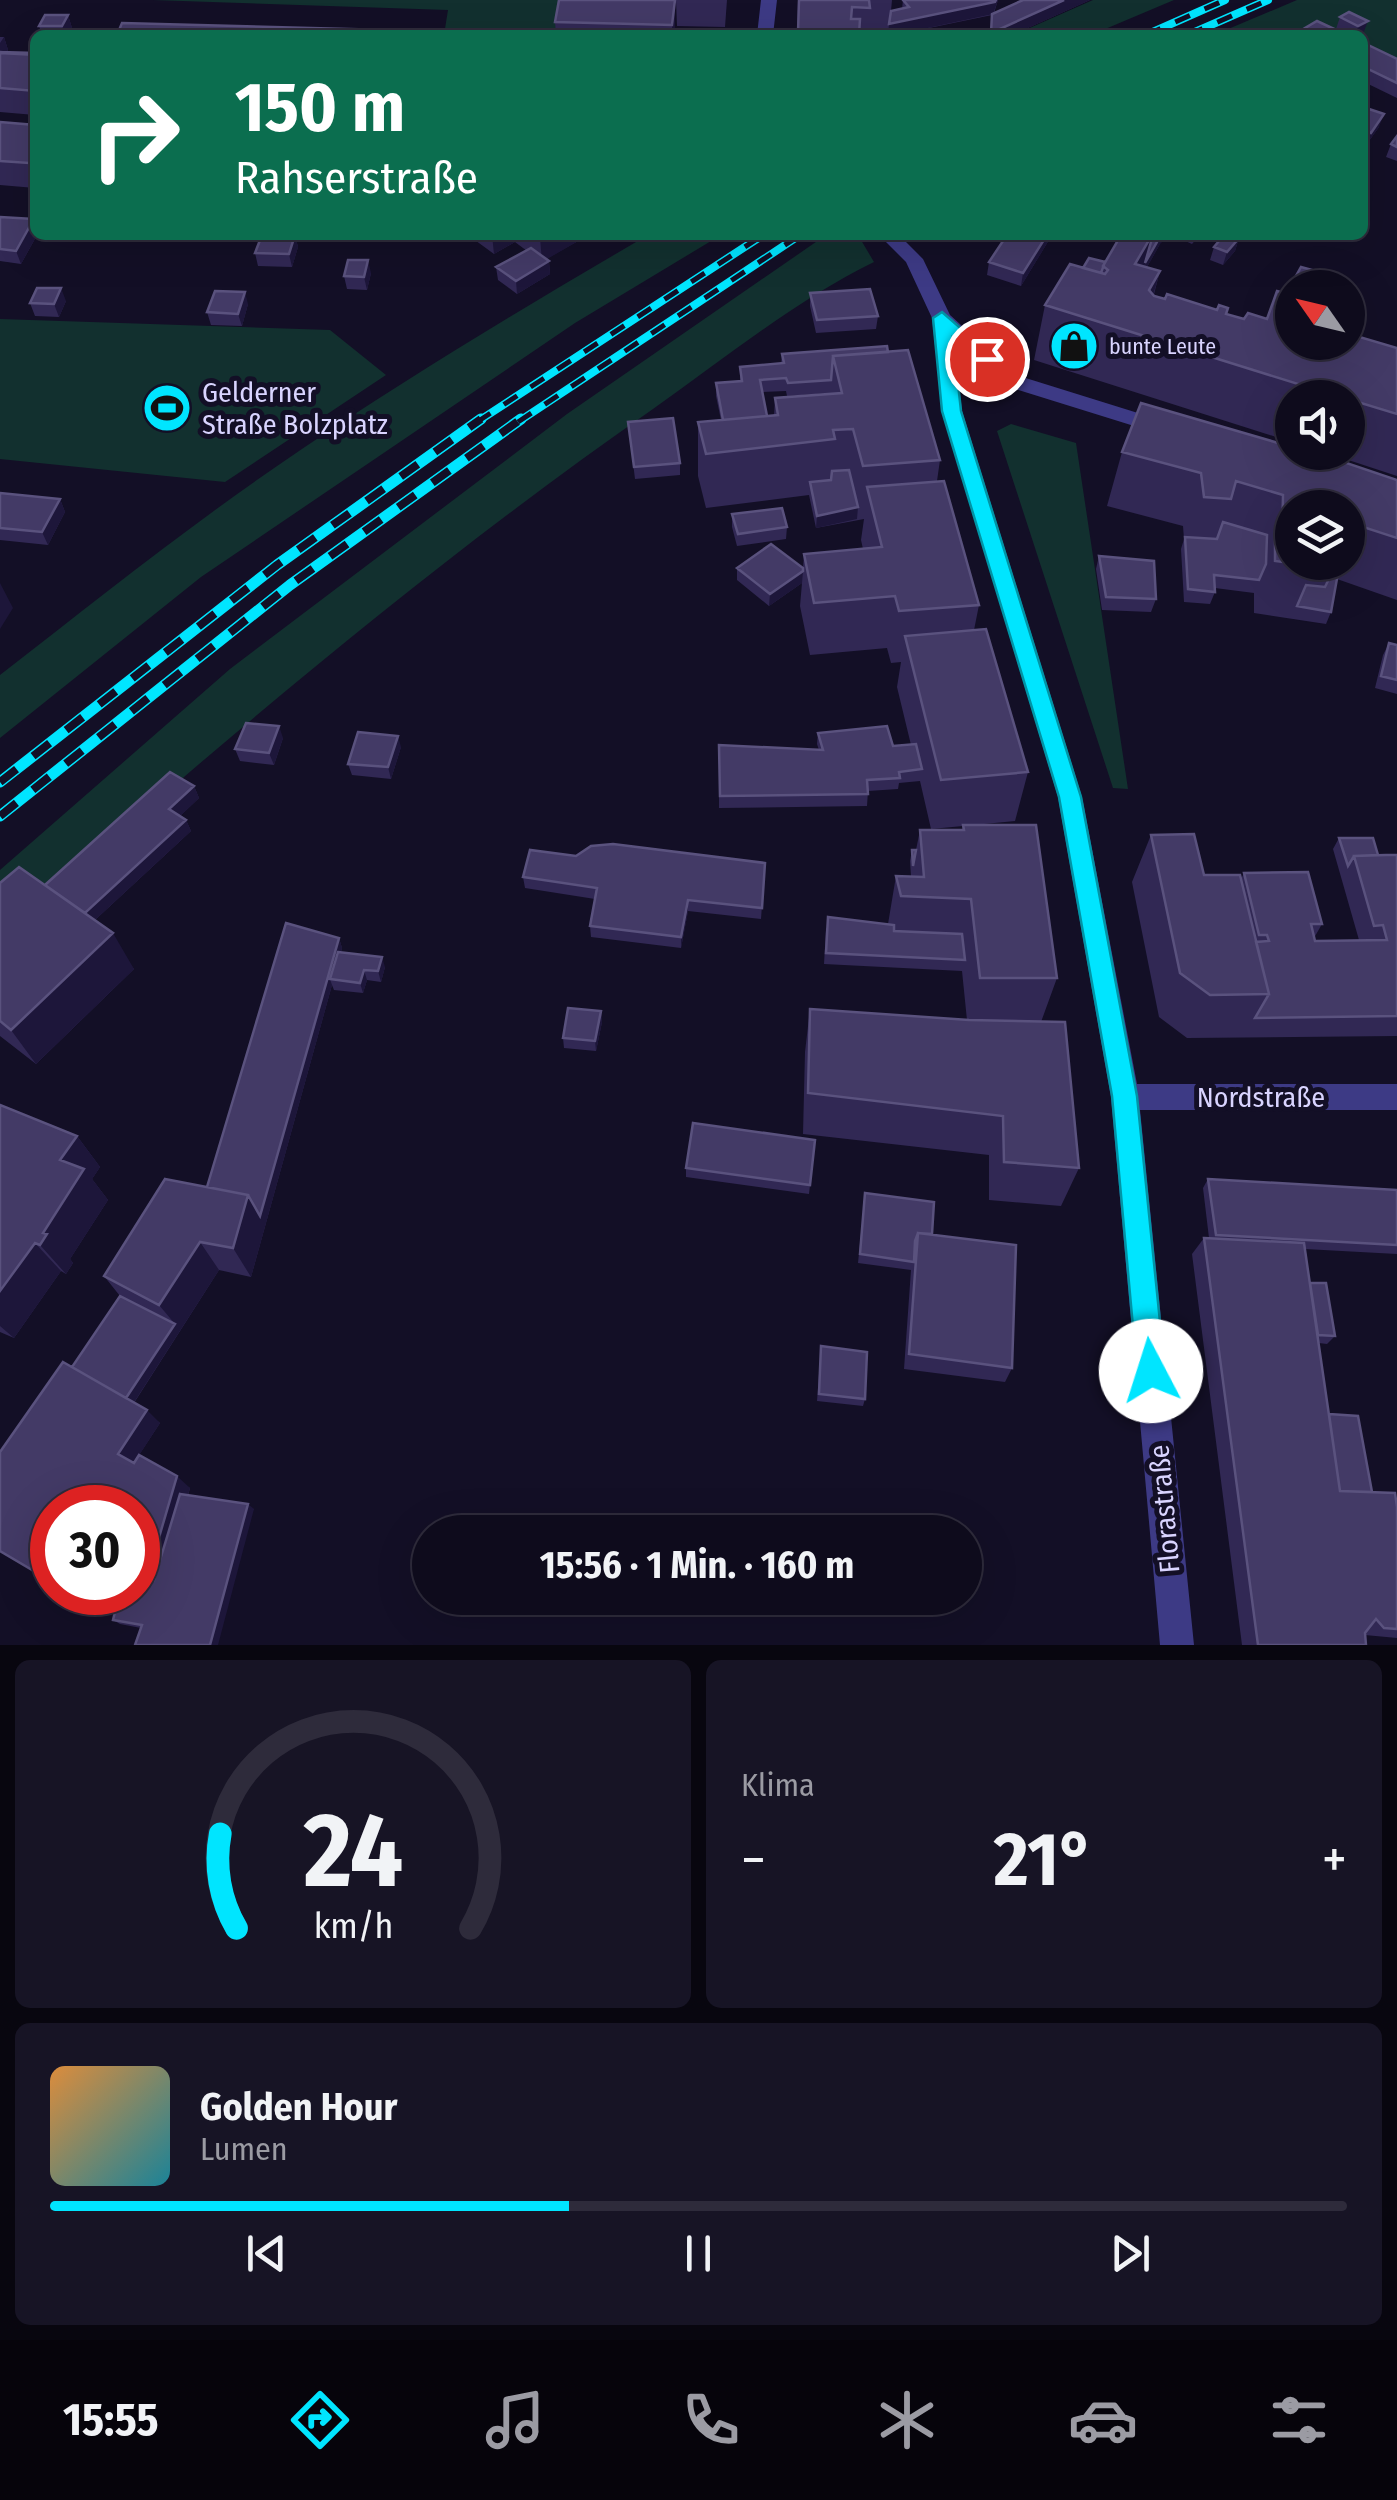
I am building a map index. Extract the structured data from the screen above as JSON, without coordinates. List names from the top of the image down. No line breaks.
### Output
{"streets":{"street":["Nordstraße","Florastraße"]},"crossings":[["Nordstraße","Florastraße"]],"places":{"shop":["bunte Leute"],"sports":["Gelderner Straße Bolzplatz"]},"north":"top left","page":{"turn":["150 m","Rahserstraße"],"limit":"30","trip":"15:56 · 1 Min. · 160 m","tile":"Klima","heat":["−","21°","+"],"song":["Golden Hour","Lumen"],"tabs":"15:55","gauge":["24","km/h"]}}
